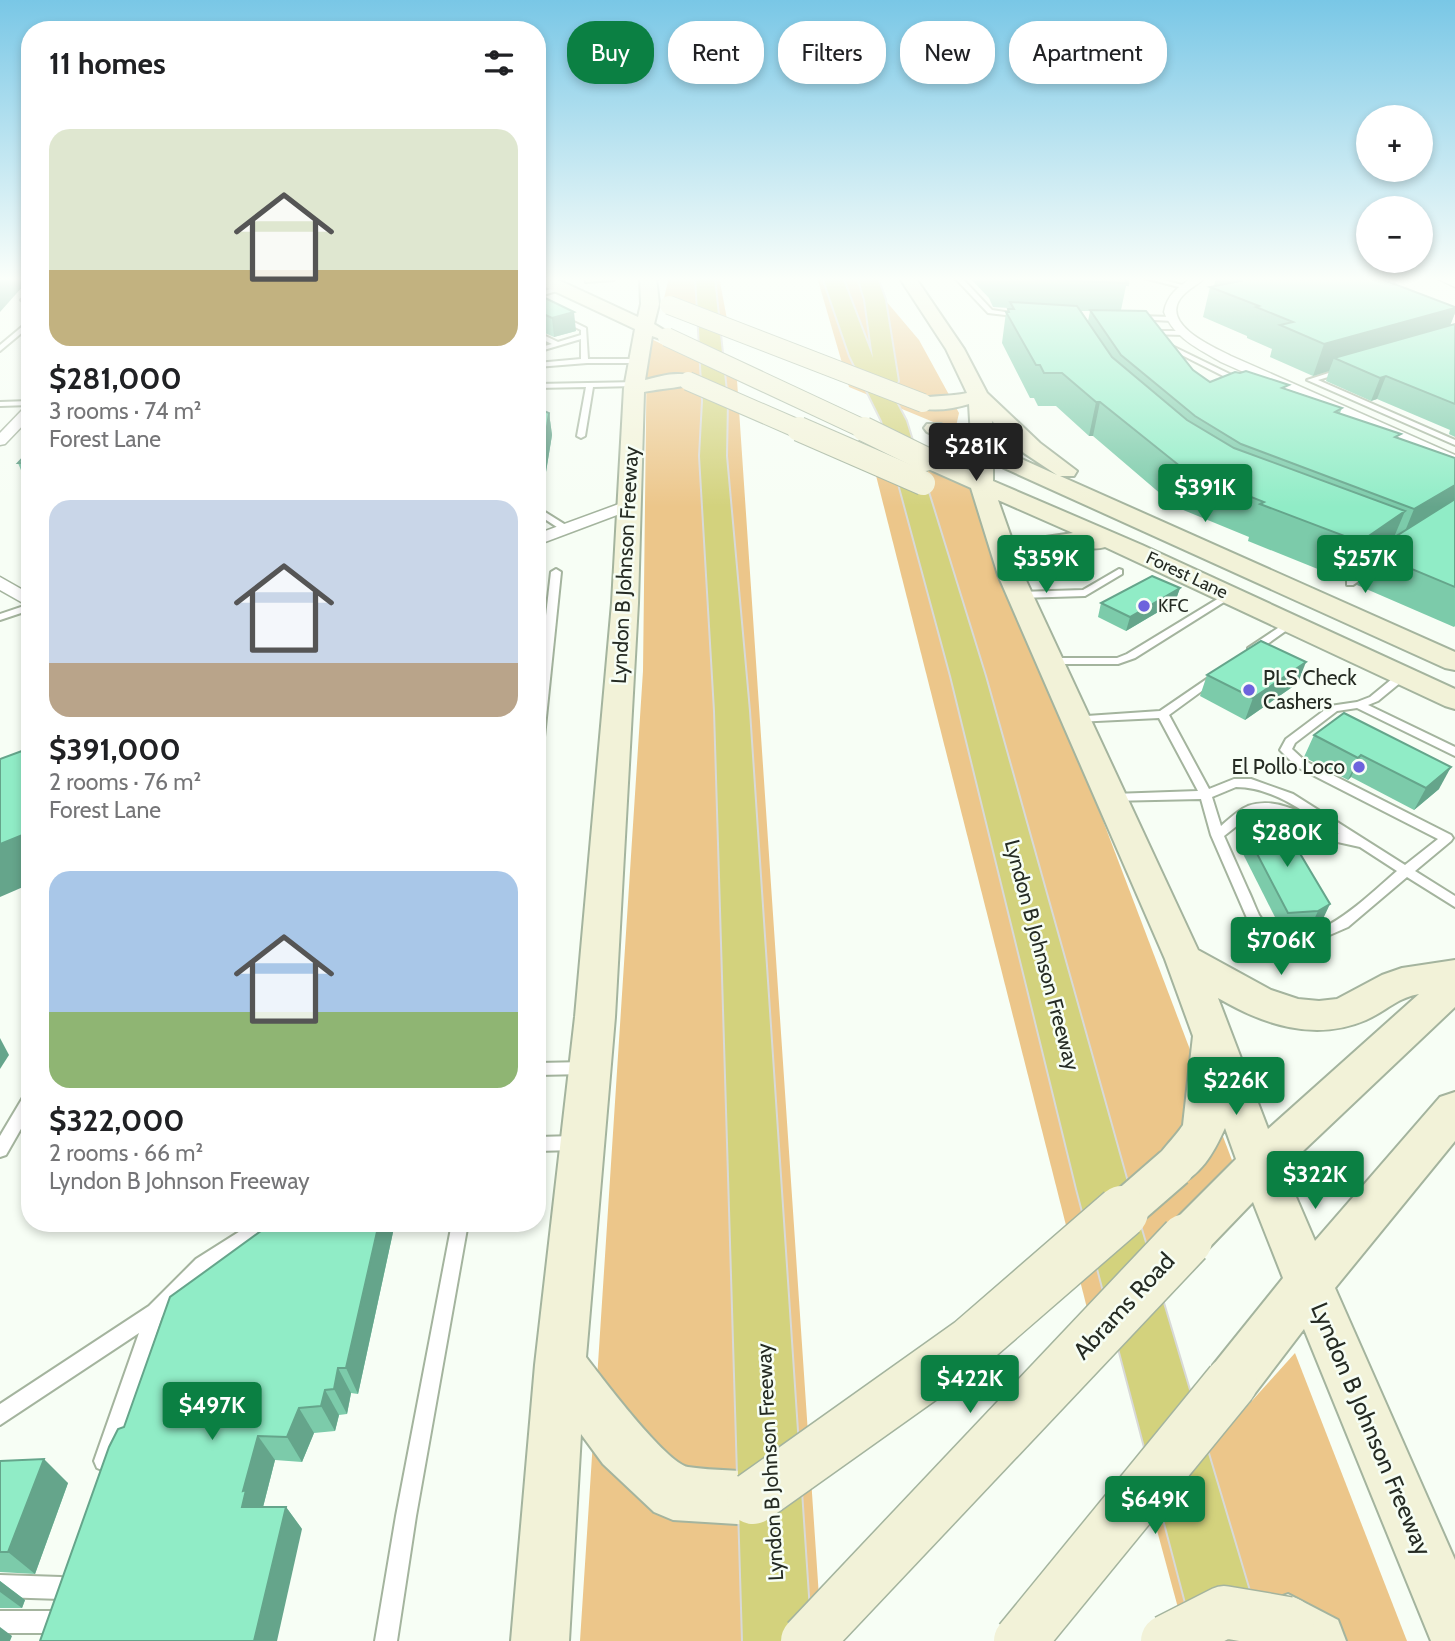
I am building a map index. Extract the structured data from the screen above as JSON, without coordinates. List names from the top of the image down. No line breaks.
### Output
{"streets":{"highway":["Lyndon B Johnson Freeway"],"main road":["Forest Lane","Abrams Road"]},"crossings":[["Lyndon B Johnson Freeway","Forest Lane"],["Lyndon B Johnson Freeway","Abrams Road"]],"places":["KFC","PLS Check Cashers","El Pollo Loco"],"page":{"chip":["Buy","Rent","Filters","New","Apartment"],"heading":"11 homes","map_buttons":["+","−"],"list":[{"name":"$281,000","note":"3 rooms · 74 m² · Forest Lane"},{"name":"$391,000","note":"2 rooms · 76 m² · Forest Lane"},{"name":"$322,000","note":"2 rooms · 66 m² · Lyndon B Johnson Freeway"}],"price":["$281K","$391K","$359K","$257K","$280K","$706K","$226K","$322K","$422K","$497K","$649K"]}}
